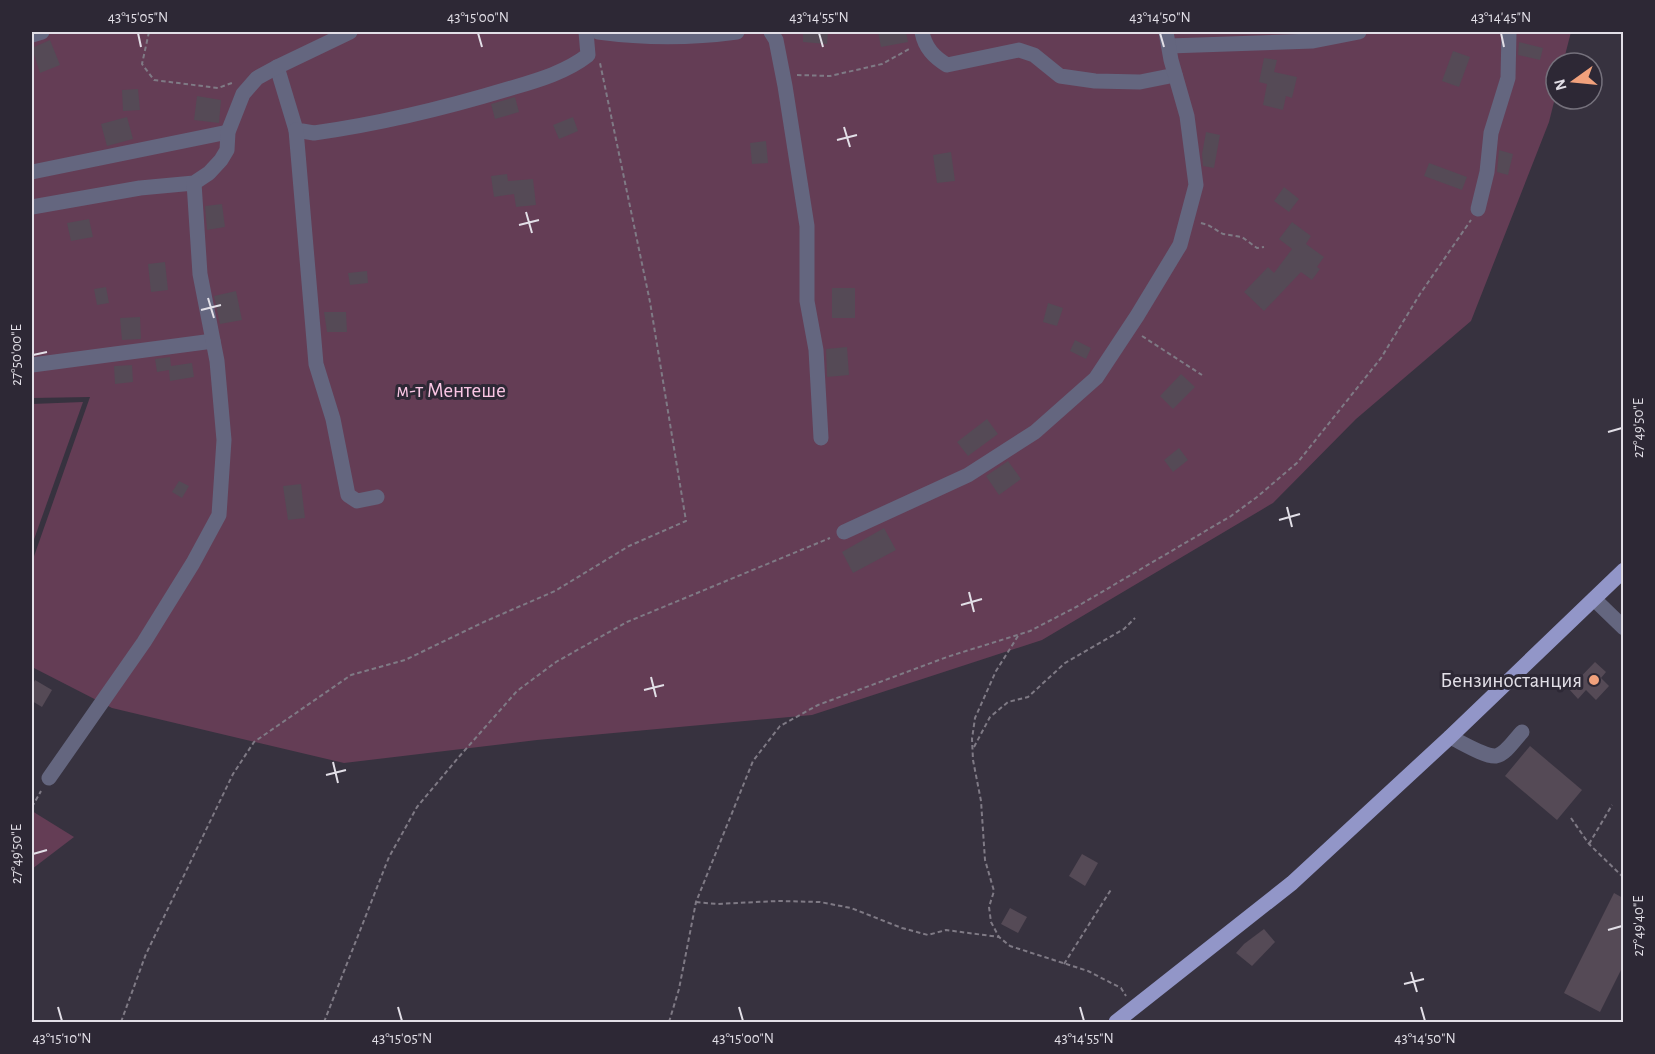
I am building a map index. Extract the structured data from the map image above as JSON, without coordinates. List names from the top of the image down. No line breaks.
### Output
{"parks":["м-т Ментeше"],"places":["Бензиностанция"],"north":"left","coordinates":["43°15'05\"N","43°15'00\"N","43°14'55\"N","43°14'50\"N","43°14'45\"N","27°50'00\"E","27°49'50\"E","27°49'40\"E","43°15'10\"N"]}
